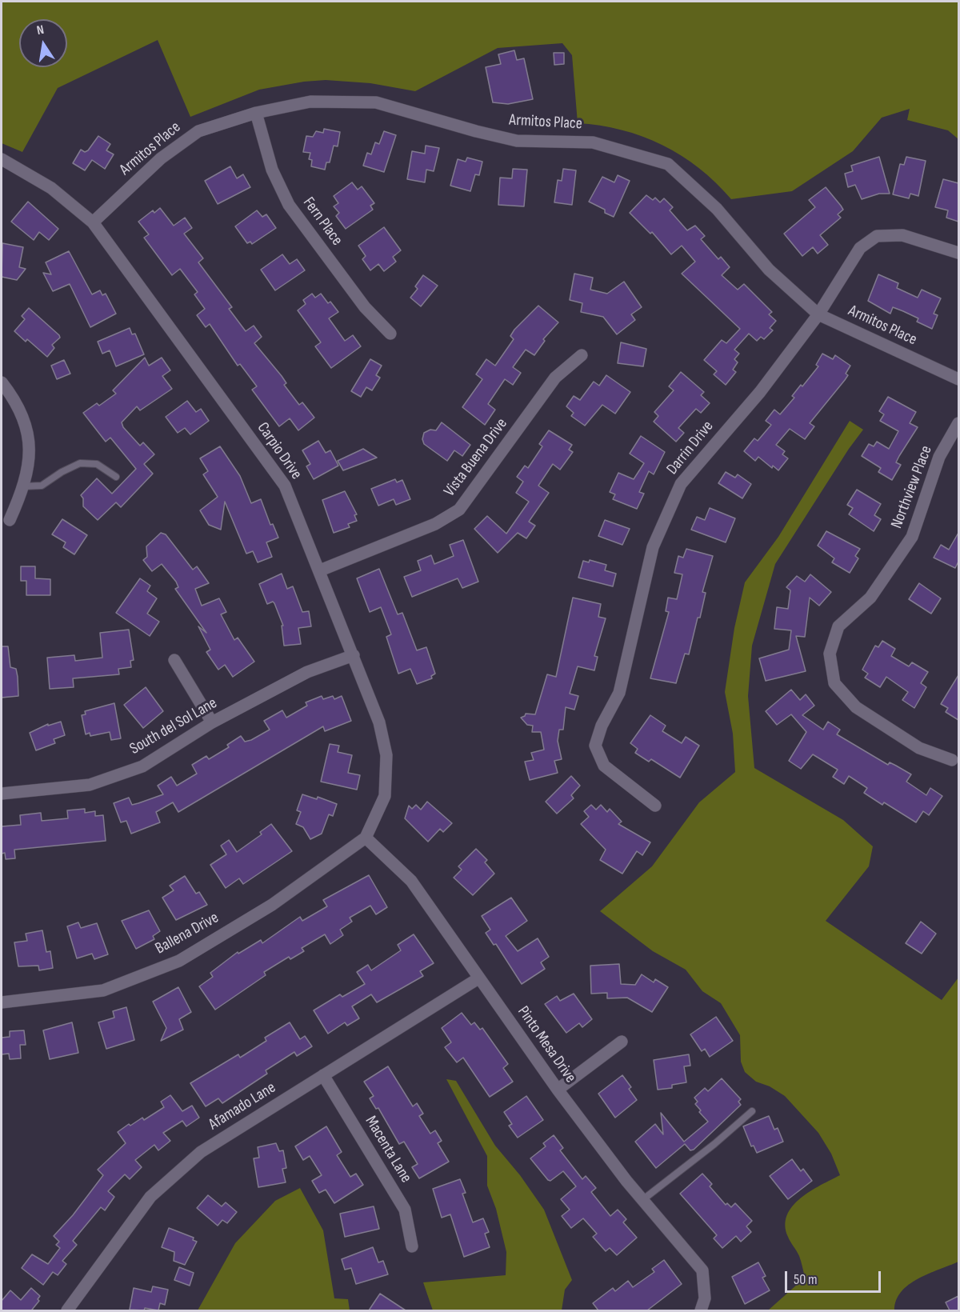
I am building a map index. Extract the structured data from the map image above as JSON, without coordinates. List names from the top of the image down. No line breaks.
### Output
{"streets":{"street":["Armitos Place","Fern Place","Darrin Drive","Carpio Drive","Vista Buena Drive","Northview Place","South del Sol Lane","Ballena Drive","Pinto Mesa Drive","Afamado Lane","Macenta Lane"]},"crossings":[["Armitos Place","Fern Place"],["Armitos Place","Darrin Drive"],["Armitos Place","Carpio Drive"],["Carpio Drive","Vista Buena Drive"],["Carpio Drive","South del Sol Lane"],["Carpio Drive","Ballena Drive"],["Carpio Drive","Pinto Mesa Drive"],["Ballena Drive","Pinto Mesa Drive"],["Pinto Mesa Drive","Afamado Lane"],["Afamado Lane","Macenta Lane"]],"scale_bar":"50 m","north":"top"}
